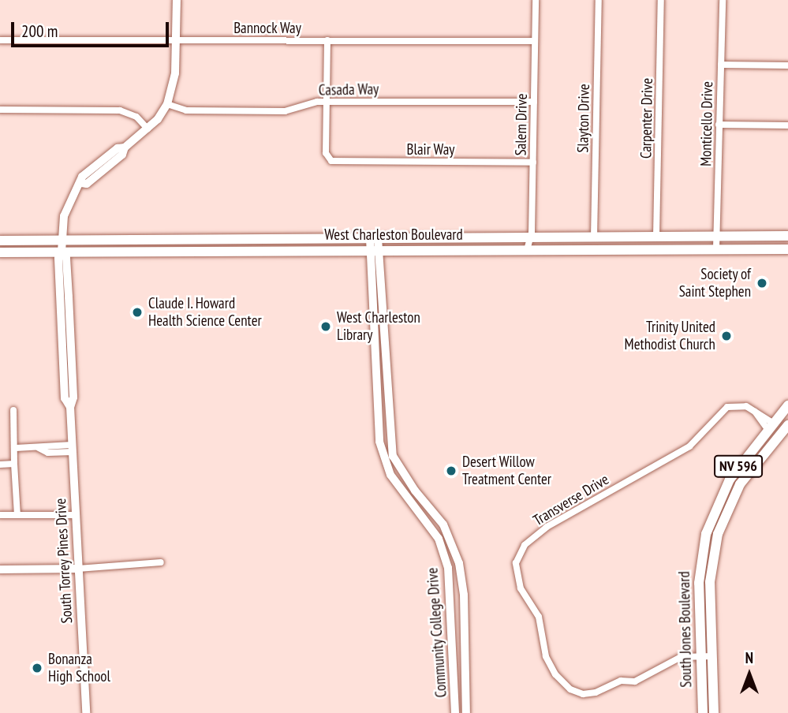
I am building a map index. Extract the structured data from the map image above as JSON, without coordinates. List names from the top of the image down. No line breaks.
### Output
{"streets":{"main road":["West Charleston Boulevard","NV 596","South Torrey Pines Drive","South Jones Boulevard"],"street":["Bannock Way","Casada Way","Slayton Drive","Carpenter Drive","Monticello Drive","Salem Drive","Blair Way","Transverse Drive","Community College Drive"]},"crossings":[["Bannock Way","Salem Drive"],["Bannock Way","South Torrey Pines Drive"],["Casada Way","Salem Drive"],["Casada Way","Blair Way"],["Casada Way","South Torrey Pines Drive"],["Slayton Drive","West Charleston Boulevard"],["Carpenter Drive","West Charleston Boulevard"],["Monticello Drive","West Charleston Boulevard"],["Salem Drive","Blair Way"],["Salem Drive","West Charleston Boulevard"],["West Charleston Boulevard","South Torrey Pines Drive"],["West Charleston Boulevard","Community College Drive"],["Transverse Drive","South Jones Boulevard"]],"places":["Society of Saint Stephen","Claude I. Howard Health Science Center","West Charleston Library","Trinity United Methodist Church","Desert Willow Treatment Center","Bonanza High School"],"scale_bar":"200 m","north":"top"}
